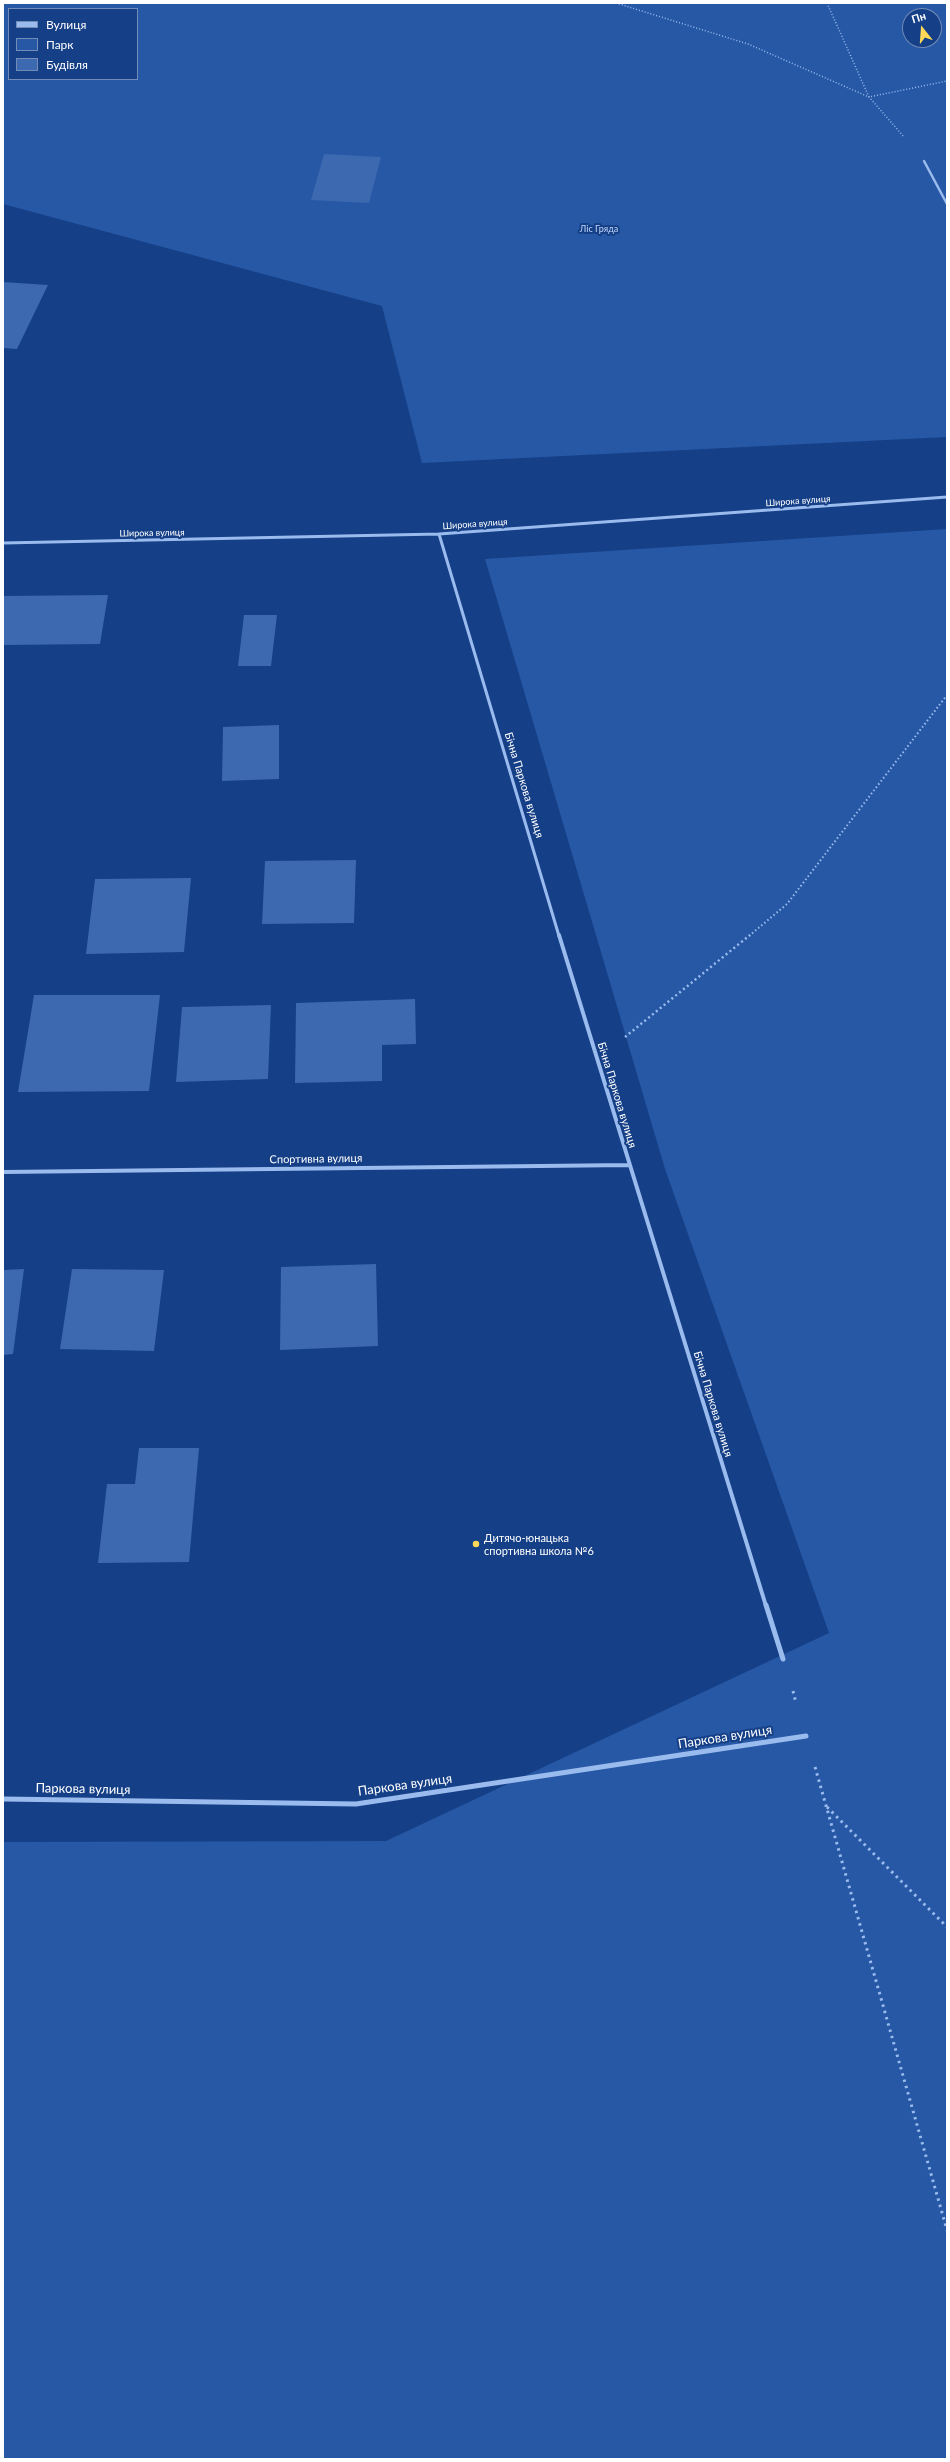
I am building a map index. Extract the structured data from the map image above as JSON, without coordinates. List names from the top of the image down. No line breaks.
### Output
{"streets":{"street":["Широка вулиця","Бічна Паркова вулиця","Спортивна вулиця","Паркова вулиця"]},"crossings":[["Широка вулиця","Бічна Паркова вулиця"],["Бічна Паркова вулиця","Спортивна вулиця"]],"parks":["Ліс Гряда"],"places":["Дитячо-юнацька спортивна школа №6"],"legend":["Вулиця","Парк","Будівля"],"north":"top"}
